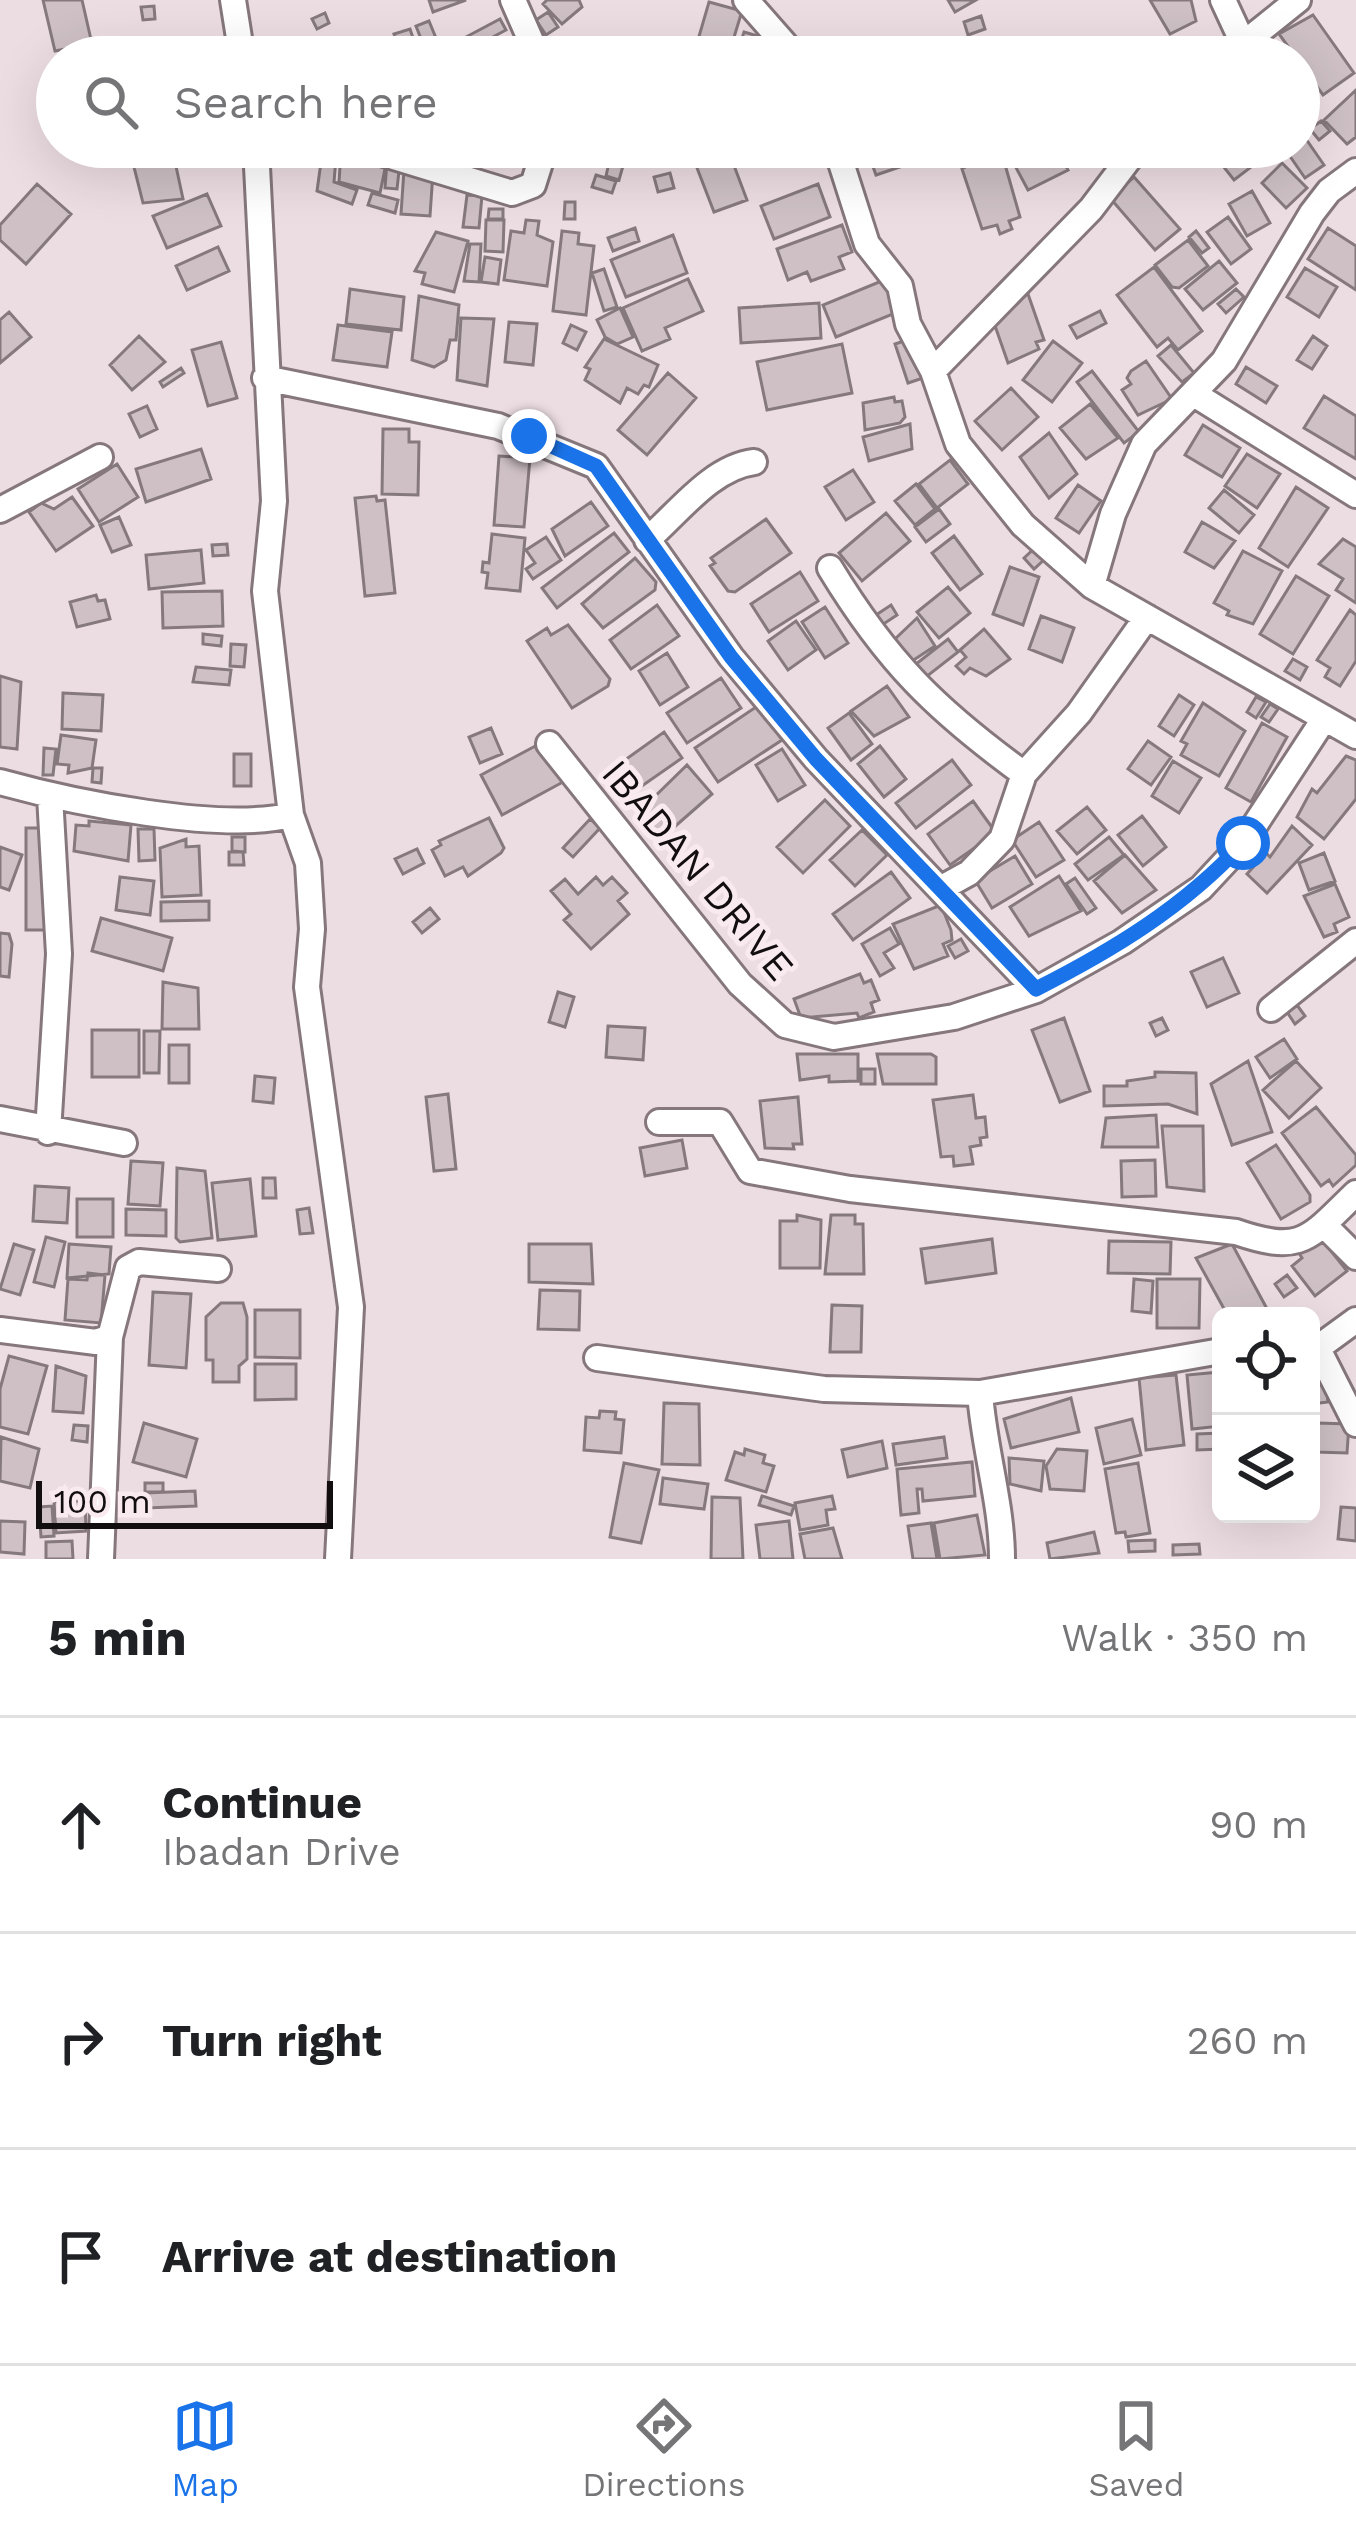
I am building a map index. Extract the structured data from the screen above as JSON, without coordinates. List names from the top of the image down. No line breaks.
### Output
{"streets":{"street":["IBADAN DRIVE"]},"scale_bar":"100 m","page":{"search":"Search here","scale":"100 m","heading":["5 min","Walk · 350 m"],"list":[["Continue","Ibadan Drive","90 m"],["Turn right","260 m"],"Arrive at destination"],"nav":["Map","Directions","Saved"]}}
